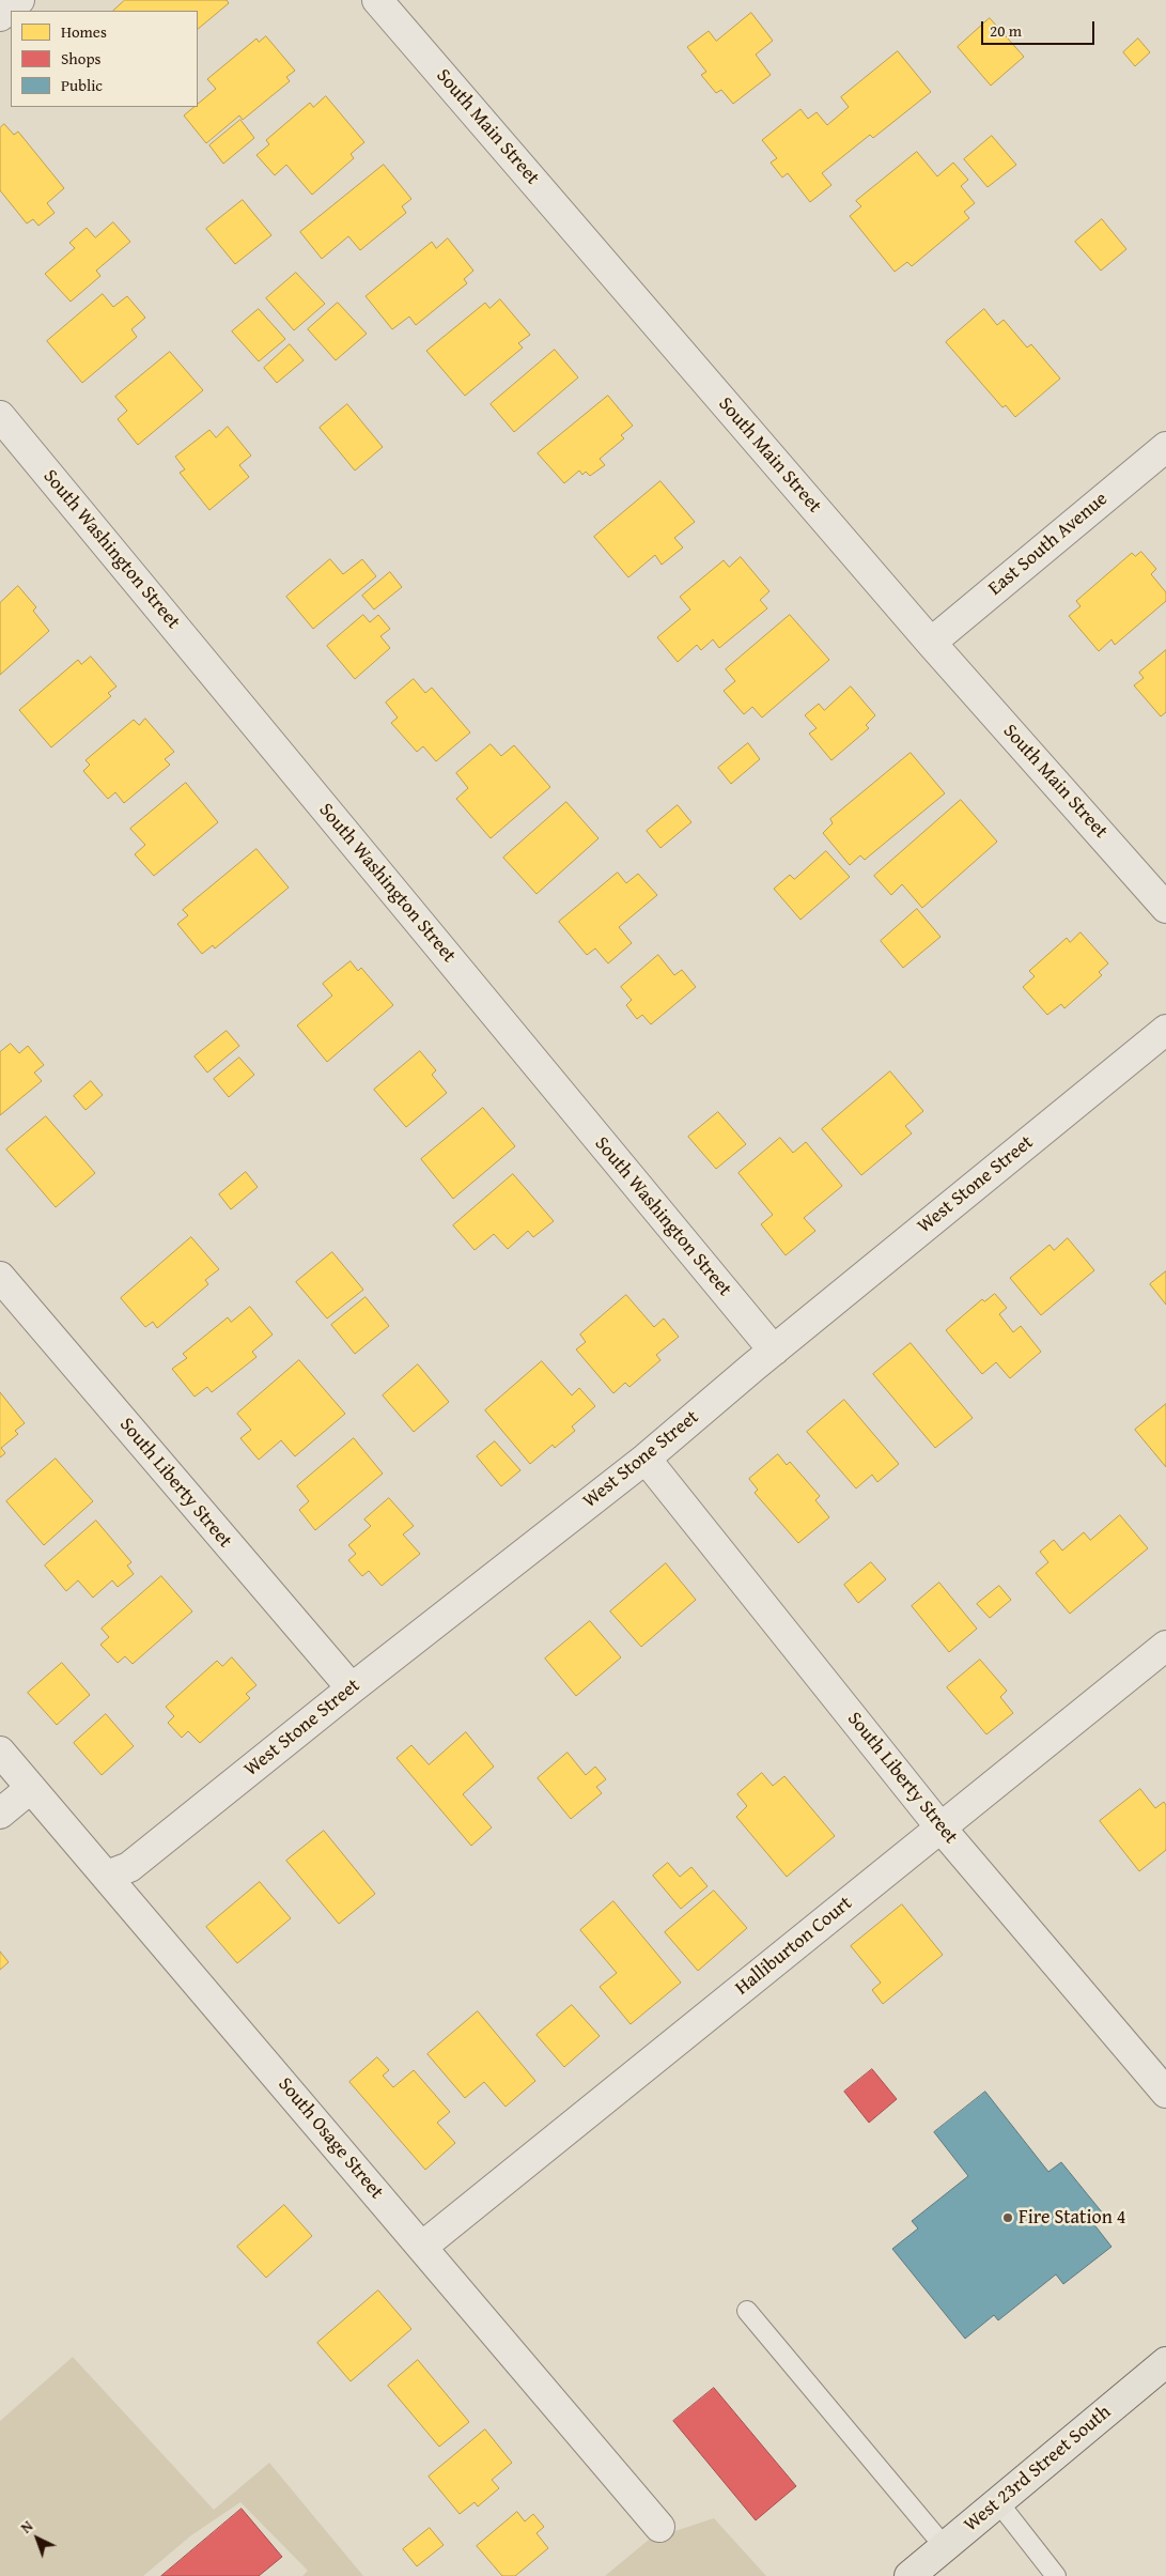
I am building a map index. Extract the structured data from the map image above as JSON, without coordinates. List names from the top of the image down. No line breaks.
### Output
{"streets":{"main road":["West 23rd Street South"],"street":["South Main Street","East South Avenue","South Washington Street","West Stone Street","South Liberty Street","Halliburton Court","South Osage Street"]},"crossings":[["South Main Street","East South Avenue"],["South Washington Street","West Stone Street"],["West Stone Street","South Liberty Street"],["West Stone Street","South Osage Street"],["South Liberty Street","Halliburton Court"],["Halliburton Court","South Osage Street"]],"places":["Fire Station 4"],"legend":["Homes","Shops","Public"],"scale_bar":"20 m","north":"top left"}
